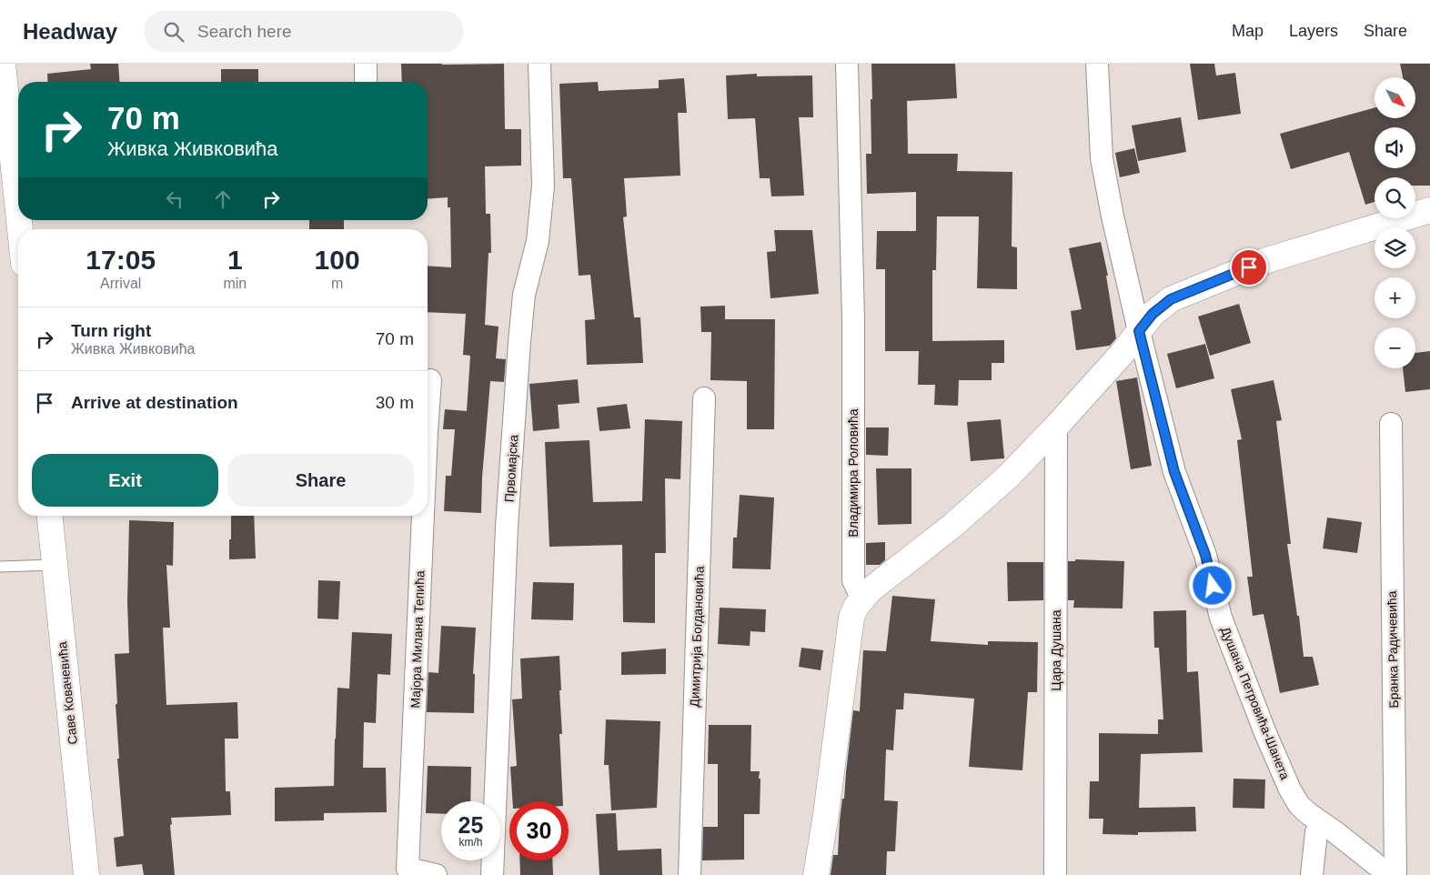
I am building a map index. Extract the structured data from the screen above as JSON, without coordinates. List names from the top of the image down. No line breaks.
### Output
{"streets":{"street":["Првомајска","Владимира Роловића","Димитрија Богдановића","Мајора Милана Тепића","Бранка Радичевића","Цара Душана","Саве Ковачевића","Душана Петровића-Шанета"]},"north":"bottom right","page":{"header":"Headway","search":"Search here","nav":["Map","Layers","Share"],"map_buttons":["+","−"],"turn":["70 m","Живка Живковића"],"eta":["17:05","Arrival","1","min","100","m"],"list":[{"name":"Turn right","note":"Живка Живковића","value":"70 m"},{"name":"Arrive at destination","value":"30 m"}],"buttons":["Exit","Share"],"speed":"25 km/h","limit":"30"}}
